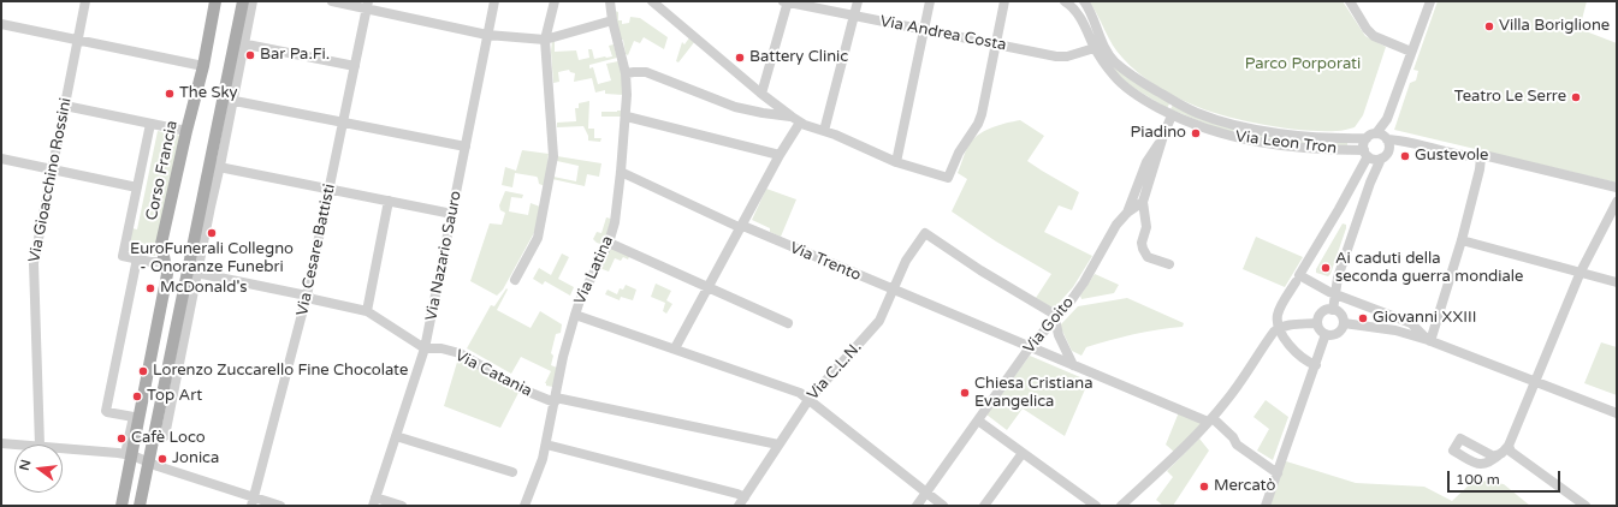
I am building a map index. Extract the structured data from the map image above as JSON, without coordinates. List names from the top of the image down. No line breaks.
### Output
{"streets":{"main road":["Corso Francia"],"street":["Via Andrea Costa","Via Leon Tron","Via Gioacchino Rossini","Via Cesare Battisti","Via Nazario Sauro","Via Trento","Via Latina","Via Goito","Via C.L.N.","Via Catania"]},"crossings":[["Via Andrea Costa","Via Leon Tron"],["Via Leon Tron","Via Goito"],["Via Cesare Battisti","Via Catania"],["Via Nazario Sauro","Via Catania"],["Via Trento","Via Latina"],["Via Trento","Via Goito"],["Via Trento","Via C.L.N."],["Via Latina","Via Catania"],["Via Goito","Via C.L.N."],["Via C.L.N.","Via Catania"]],"parks":["Parco Porporati"],"places":["Villa Boriglione","Bar Pa.Fi.","Battery Clinic","The Sky","Teatro Le Serre","Piadino","Gustevole","EuroFunerali Collegno - Onoranze Funebri","Ai caduti della seconda guerra mondiale","McDonald's","Giovanni XXIII","Lorenzo Zuccarello Fine Chocolate","Chiesa Cristiana Evangelica","Top Art","Cafè Loco","Jonica","Mercatò"],"scale_bar":"100 m","north":"left"}
